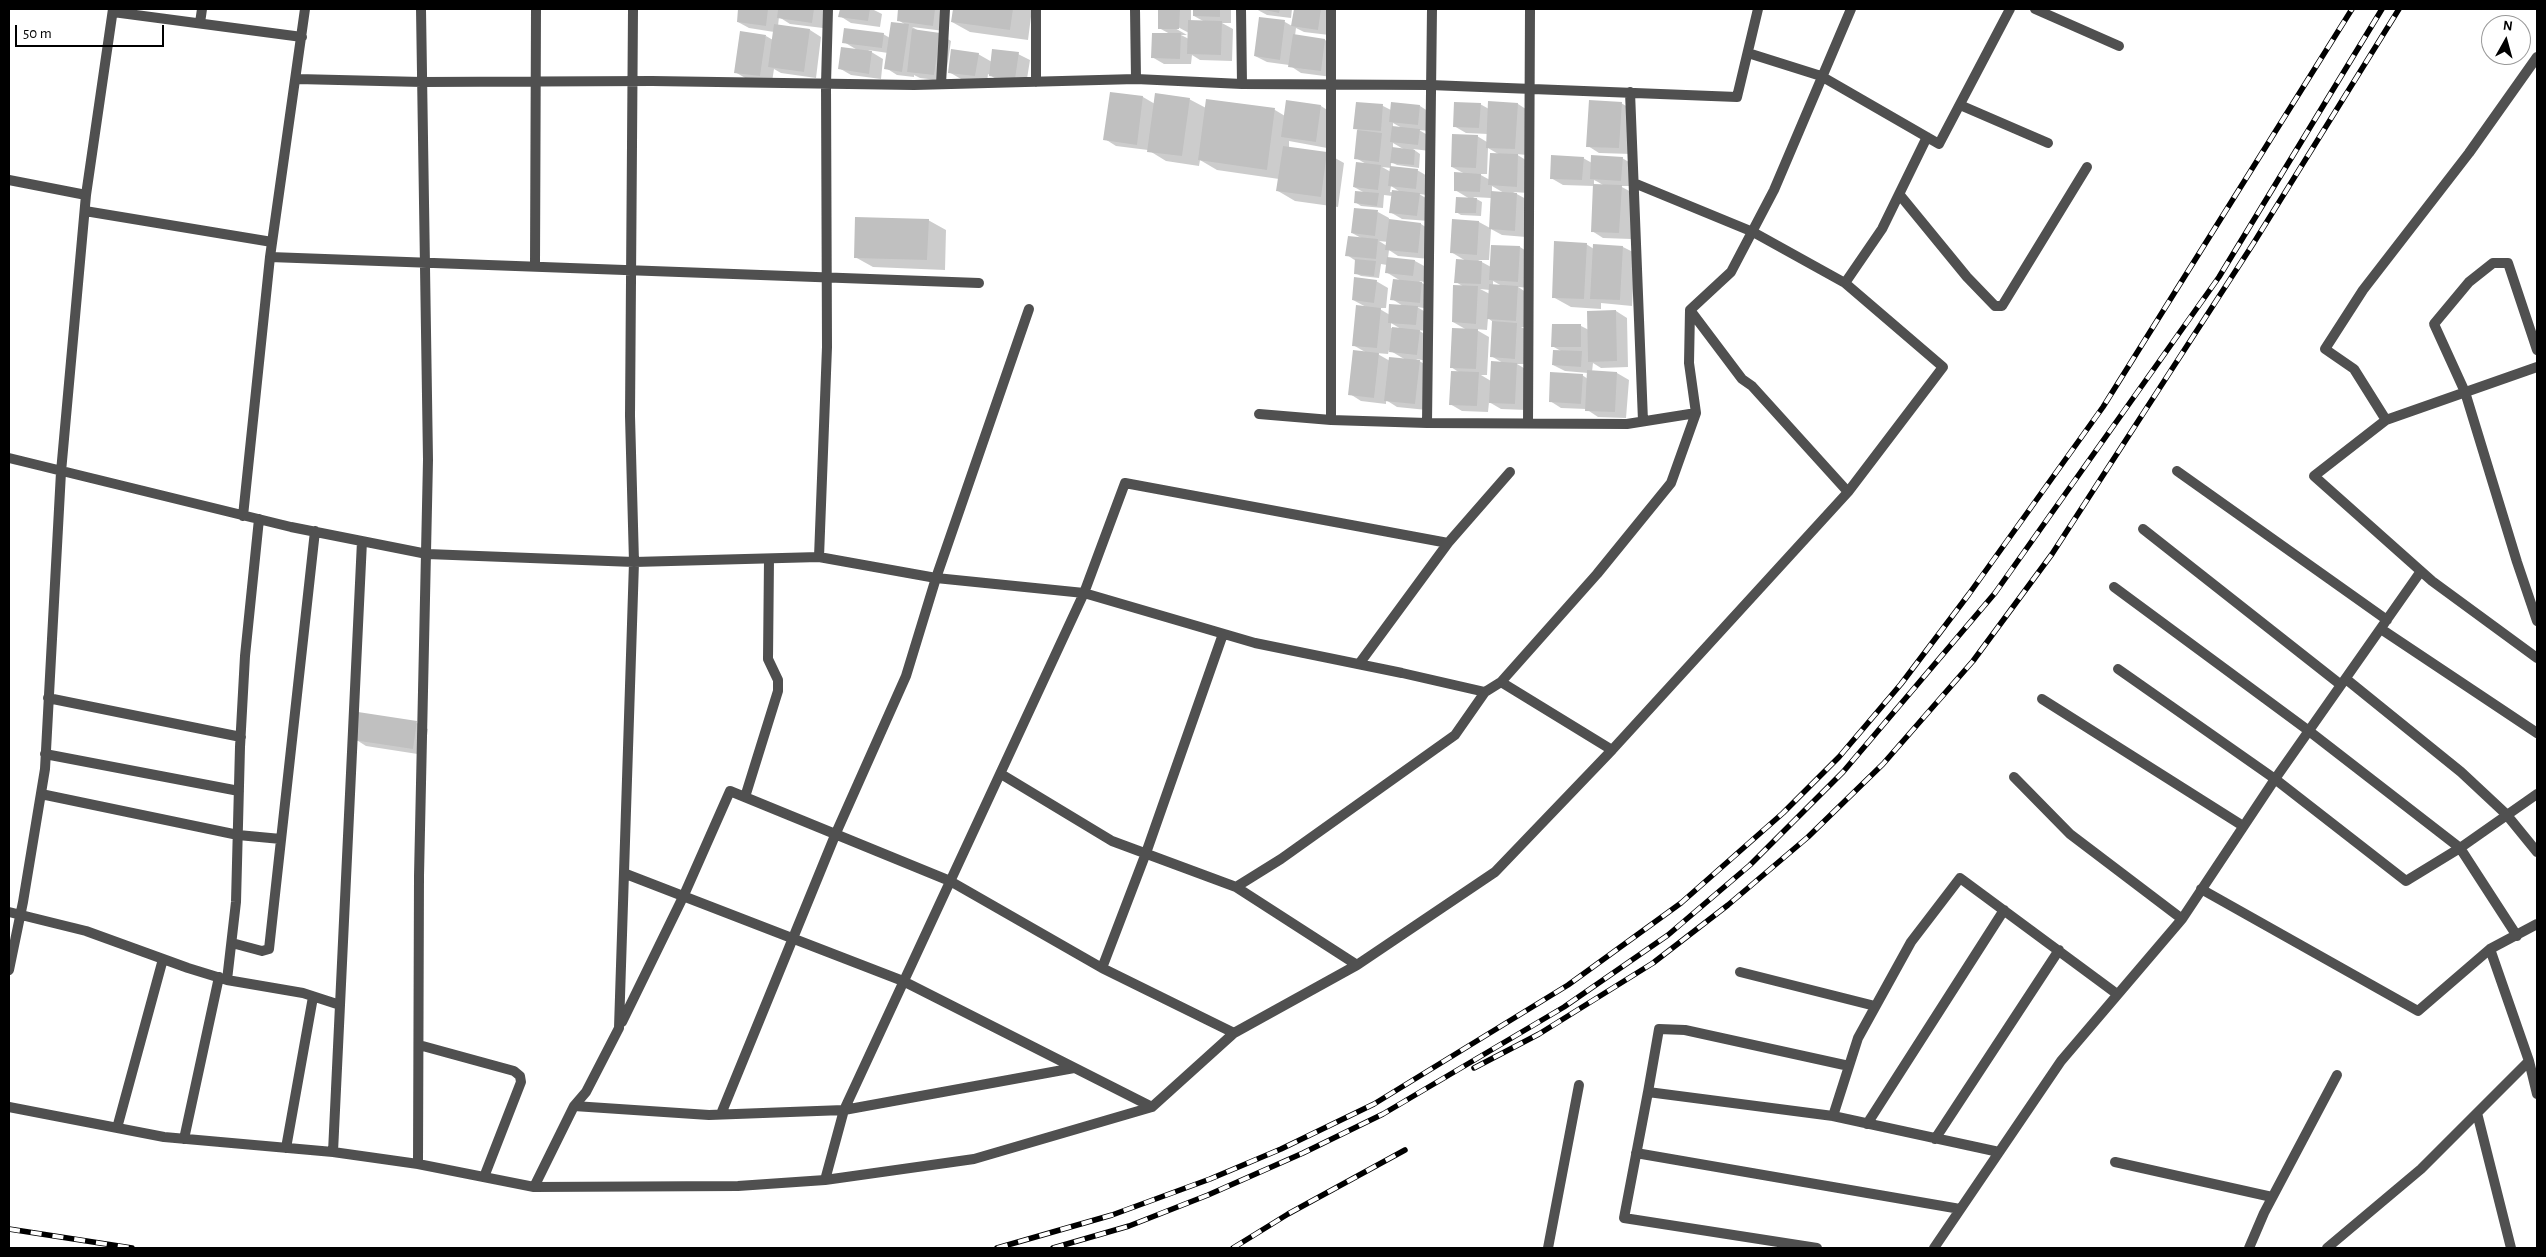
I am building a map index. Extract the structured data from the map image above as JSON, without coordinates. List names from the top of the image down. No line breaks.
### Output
{"scale_bar":"50 m","north":"top"}
